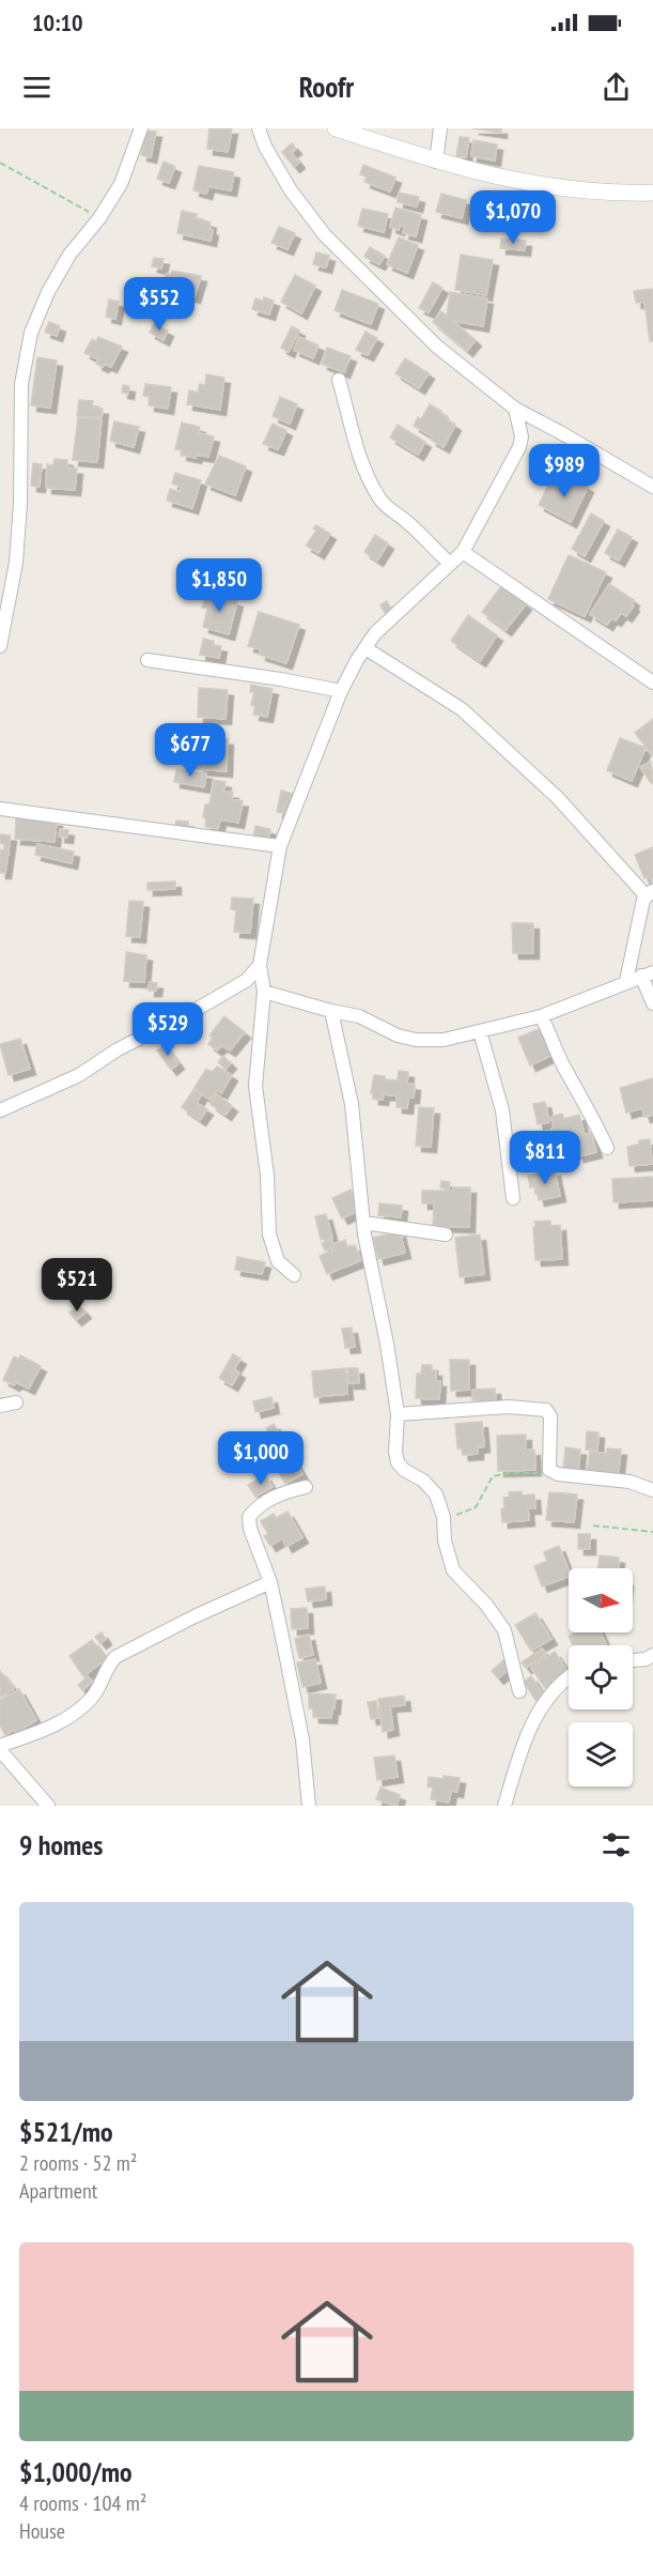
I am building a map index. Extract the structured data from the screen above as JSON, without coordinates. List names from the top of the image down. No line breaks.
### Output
{"north":"right","page":{"status":"10:10","header":"Roofr","price":["$1,070","$552","$989","$1,850","$677","$529","$811","$521","$1,000"],"heading":"9 homes","list":[{"name":"$521/mo","note":"2 rooms · 52 m² · Apartment"},{"name":"$1,000/mo","note":"4 rooms · 104 m² · House"}]}}
